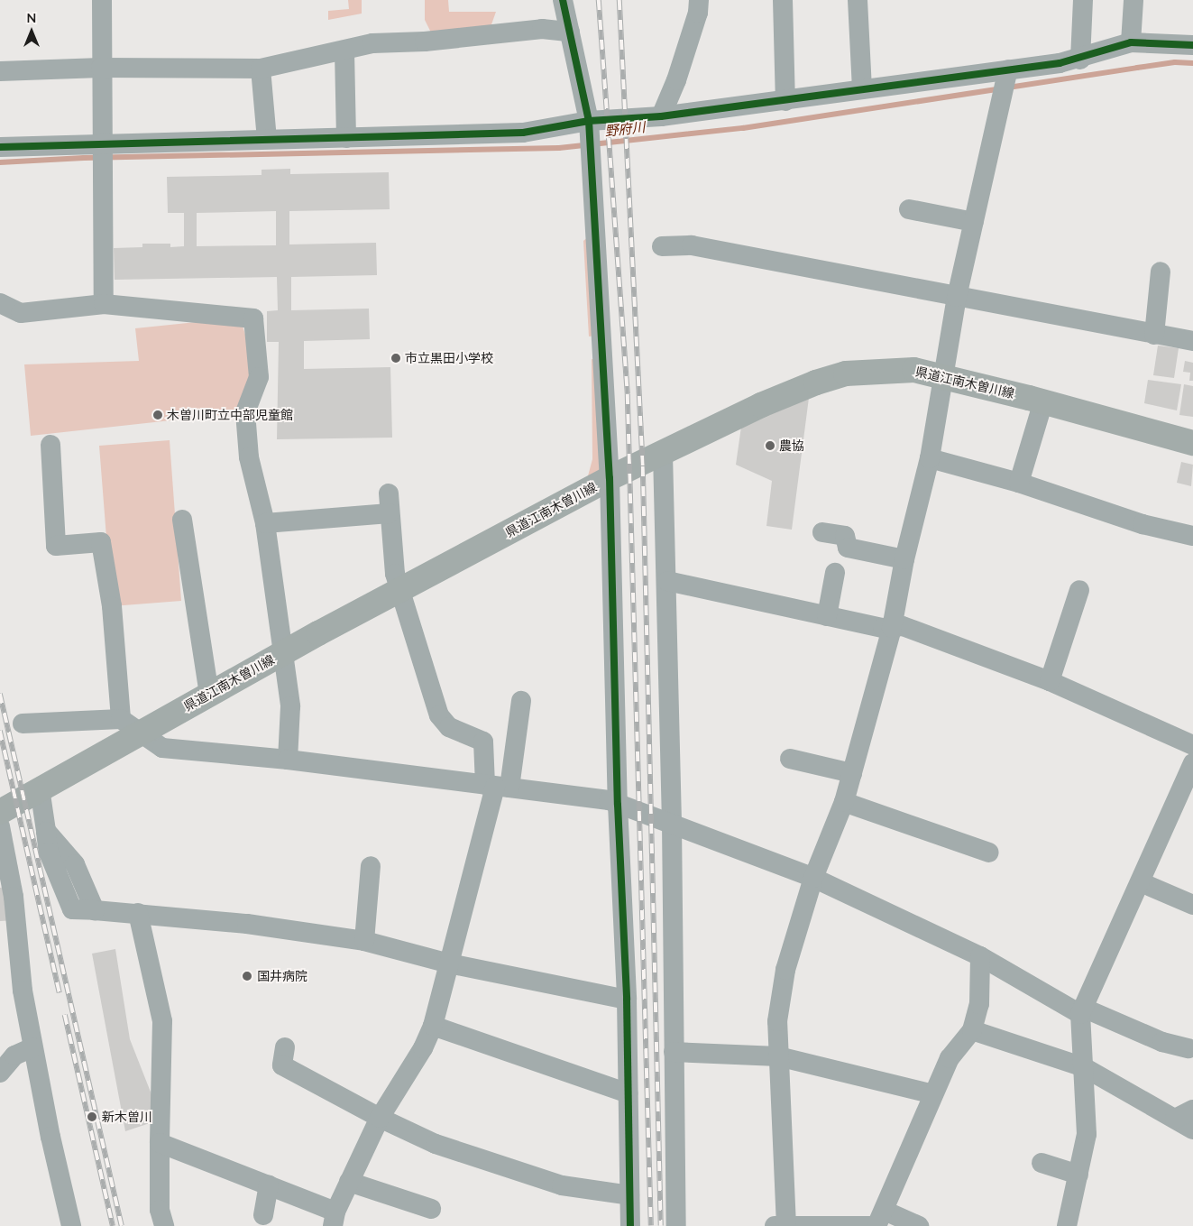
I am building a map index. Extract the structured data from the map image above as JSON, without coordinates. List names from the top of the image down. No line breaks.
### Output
{"streets":{"main road":["県道江南木曽川線"]},"water":["野府川"],"places":["市立黒田小学校","木曽川町立中部児童館","農協","国井病院","新木曽川"],"north":"top"}
